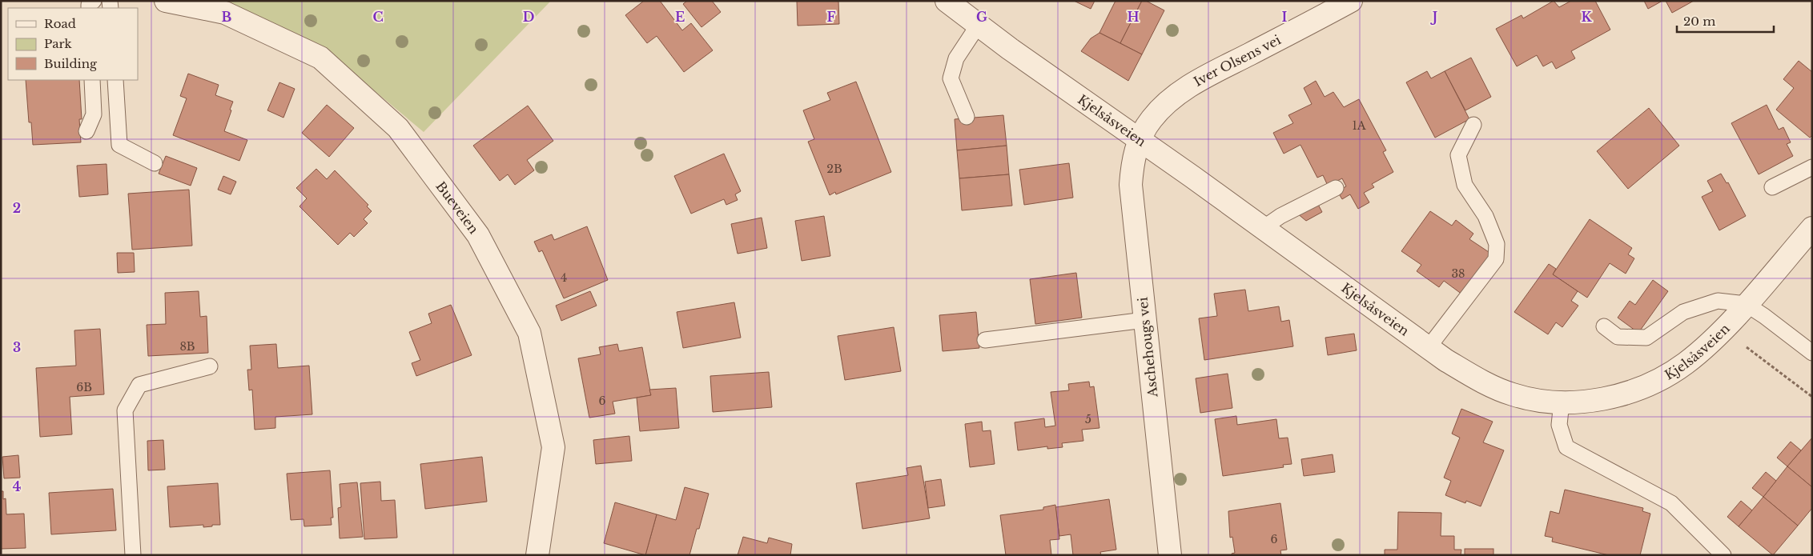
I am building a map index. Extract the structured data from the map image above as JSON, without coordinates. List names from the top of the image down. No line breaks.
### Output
{"streets":{"street":["Iver Olsens vei","Kjelsåsveien","Bueveien","Aschehougs vei"]},"crossings":[["Iver Olsens vei","Kjelsåsveien"],["Iver Olsens vei","Aschehougs vei"],["Kjelsåsveien","Aschehougs vei"]],"house_numbers":["1A","2B","38","4","8B","6B","6","5","6"],"legend":["Road","Park","Building"],"scale_bar":"20 m","grid":{"columns":["B","C","D","E","F","G","H","I","J","K"],"rows":["2","3","4"]}}
